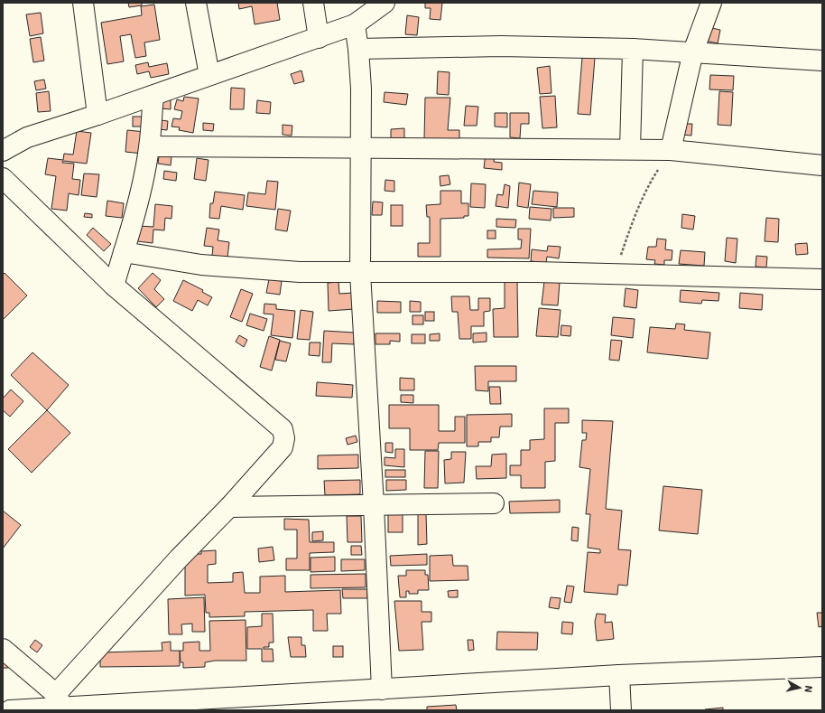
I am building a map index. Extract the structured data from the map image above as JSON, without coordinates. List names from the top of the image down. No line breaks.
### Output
{"north":"right"}
